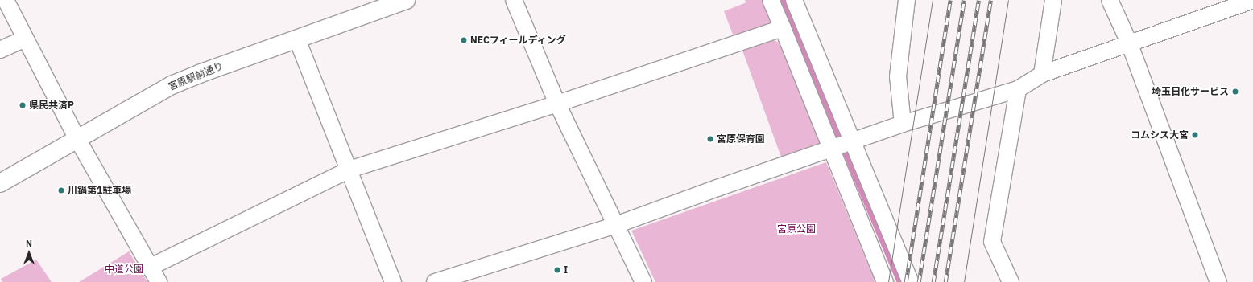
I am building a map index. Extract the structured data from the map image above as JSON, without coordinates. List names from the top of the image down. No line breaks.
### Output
{"streets":{"street":["宮原駅前通り"]},"parks":["宮原公園","中道公園"],"places":["NECフィールディング","埼玉日化サービス","県民共済P","コムシス大宮","宮原保育園","川鍋第1駐車場","I"],"north":"top"}
